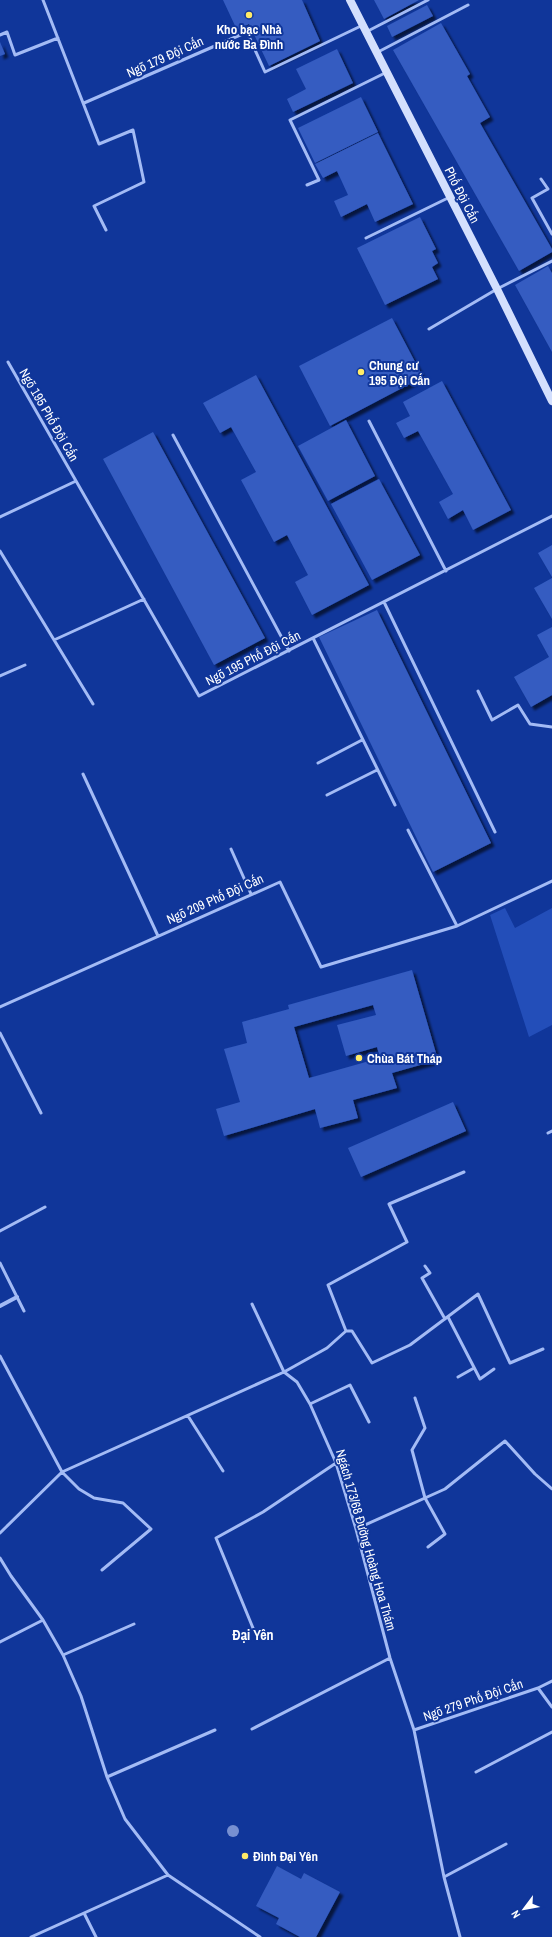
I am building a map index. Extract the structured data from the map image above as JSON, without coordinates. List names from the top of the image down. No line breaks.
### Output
{"streets":{"street":["Phố Đội Cấn"],"lane":["Ngõ 179 Đội Cấn","Ngõ 195 Phố Đội Cấn","Ngõ 209 Phố Đội Cấn","Ngách 173/68 Đường Hoàng Hoa Thám","Ngõ 279 Phố Đội Cấn"]},"crossings":[["Ngõ 179 Đội Cấn","Phố Đội Cấn"],["Ngách 173/68 Đường Hoàng Hoa Thám","Ngõ 279 Phố Đội Cấn"]],"districts":["Đại Yên"],"places":["Kho bạc Nhà nước Ba Đình","Chung cư 195 Đội Cấn","Chùa Bát Tháp","Đình Đại Yên"],"north":"bottom left"}
